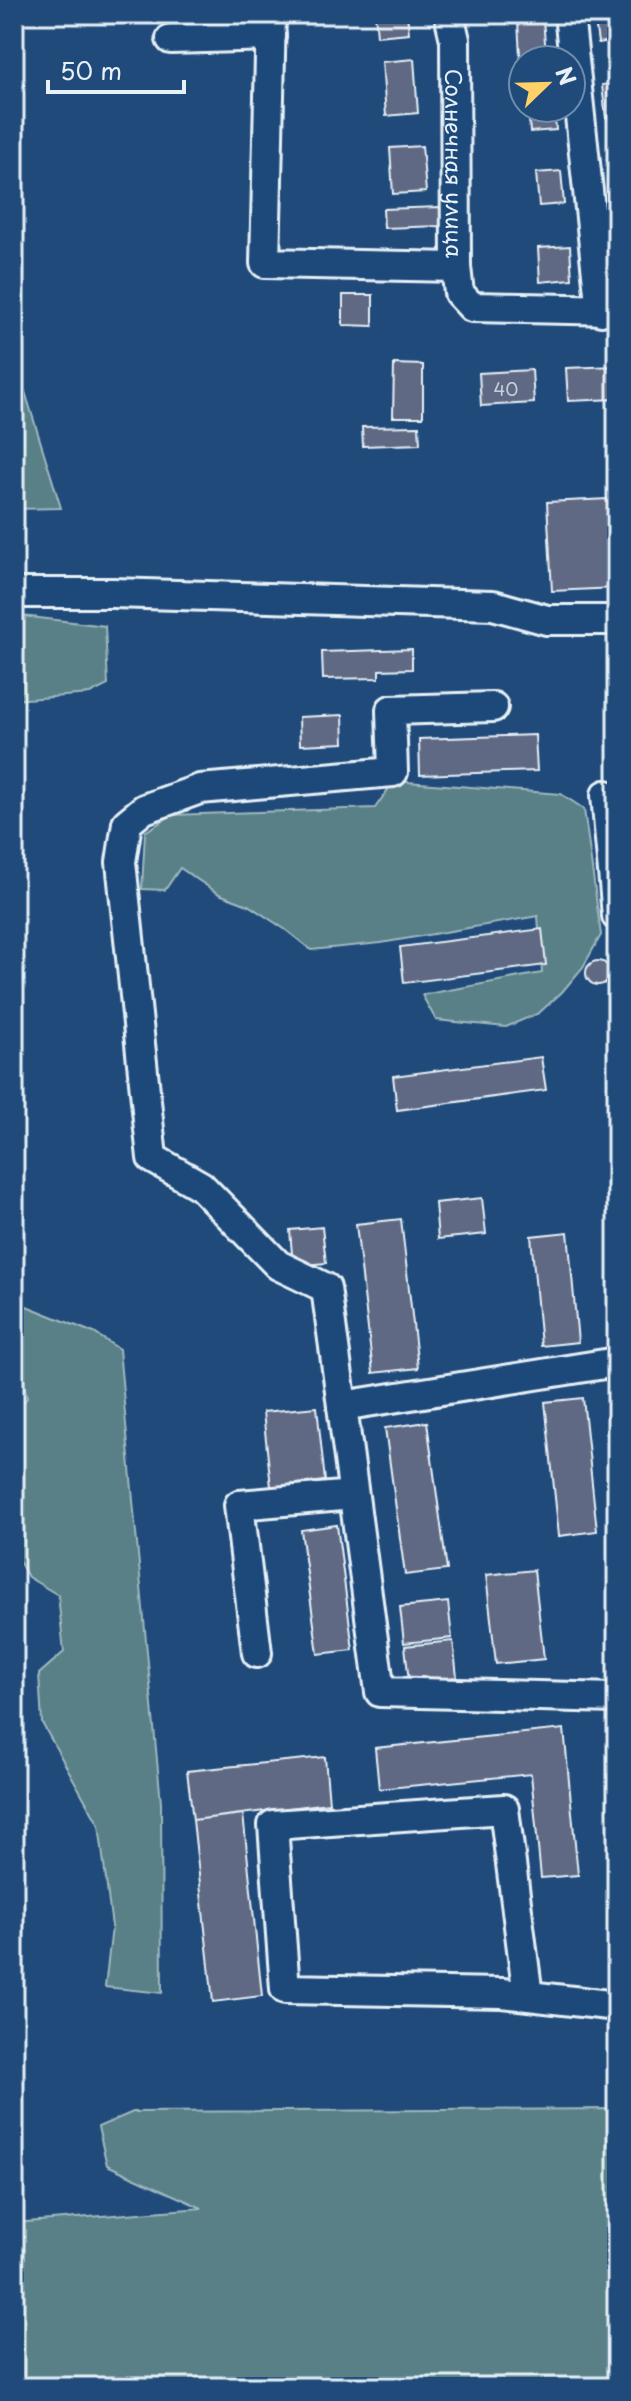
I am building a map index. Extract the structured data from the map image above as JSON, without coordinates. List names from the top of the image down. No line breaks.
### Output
{"streets":{"street":["Солнечная улица"]},"house_numbers":["40"],"scale_bar":"50 m","north":"top right"}
